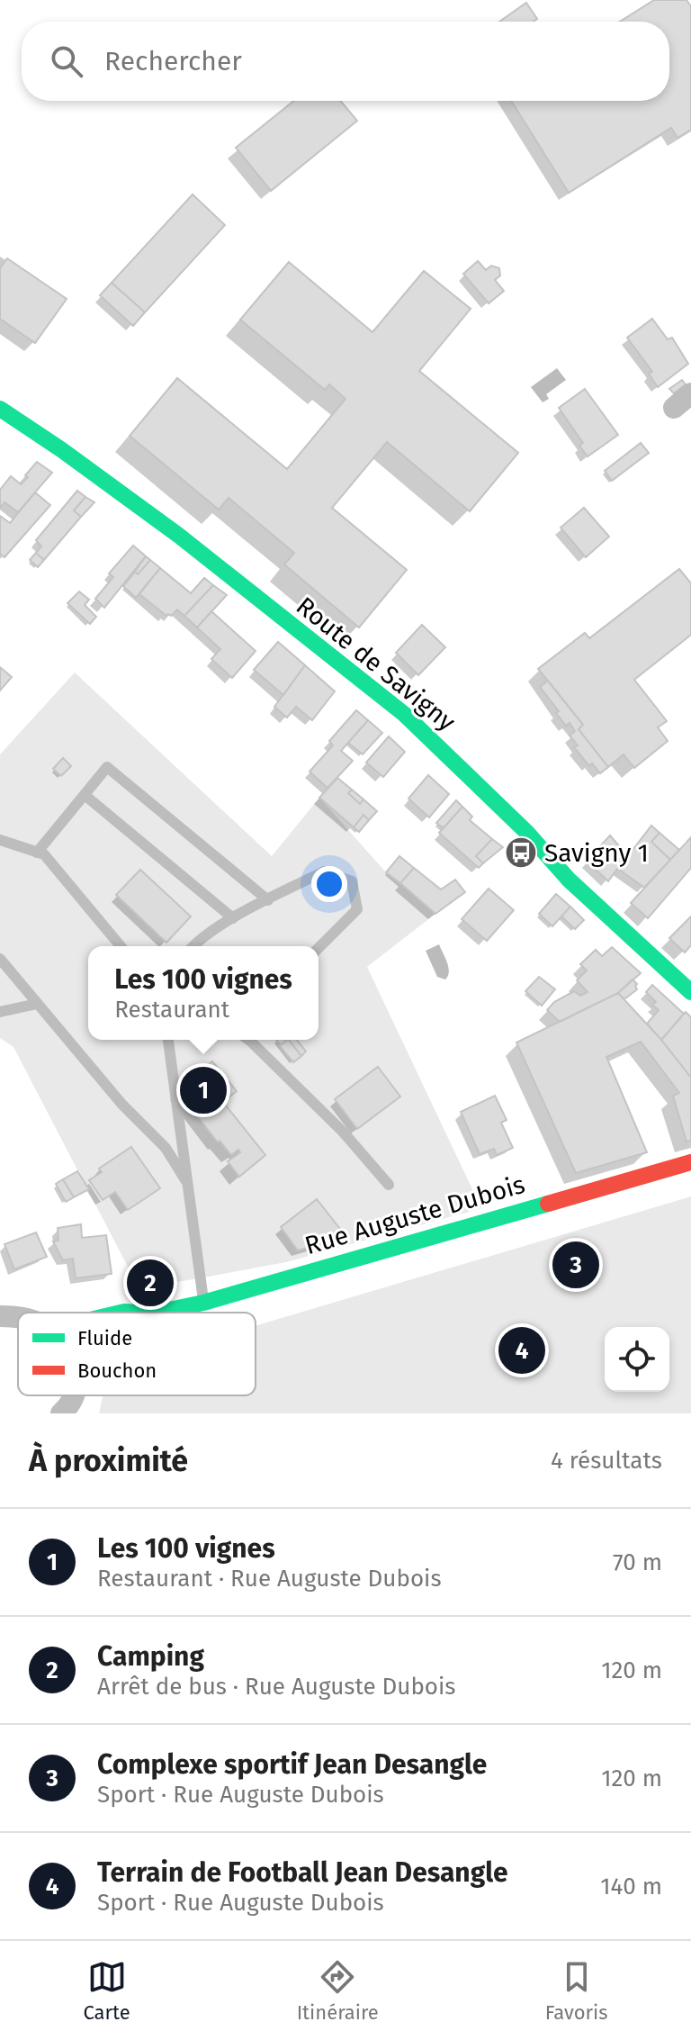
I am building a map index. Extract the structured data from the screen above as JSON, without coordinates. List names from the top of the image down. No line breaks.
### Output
{"streets":{"main road":["Route de Savigny","Rue Auguste Dubois"]},"places":{"bus stop":["Savigny 1"]},"legend":["Fluide","Bouchon"],"page":{"search":"Rechercher","popup":["Les 100 vignes","Restaurant"],"pins":["1","3","2","4"],"heading":["À proximité","4 résultats"],"list":[{"mark":"1","name":"Les 100 vignes","note":"Restaurant · Rue Auguste Dubois","value":"70 m"},{"mark":"2","name":"Camping","note":"Arrêt de bus · Rue Auguste Dubois","value":"120 m"},{"mark":"3","name":"Complexe sportif Jean Desangle","note":"Sport · Rue Auguste Dubois","value":"120 m"},{"mark":"4","name":"Terrain de Football Jean Desangle","note":"Sport · Rue Auguste Dubois","value":"140 m"}],"nav":["Carte","Itinéraire","Favoris"]}}
